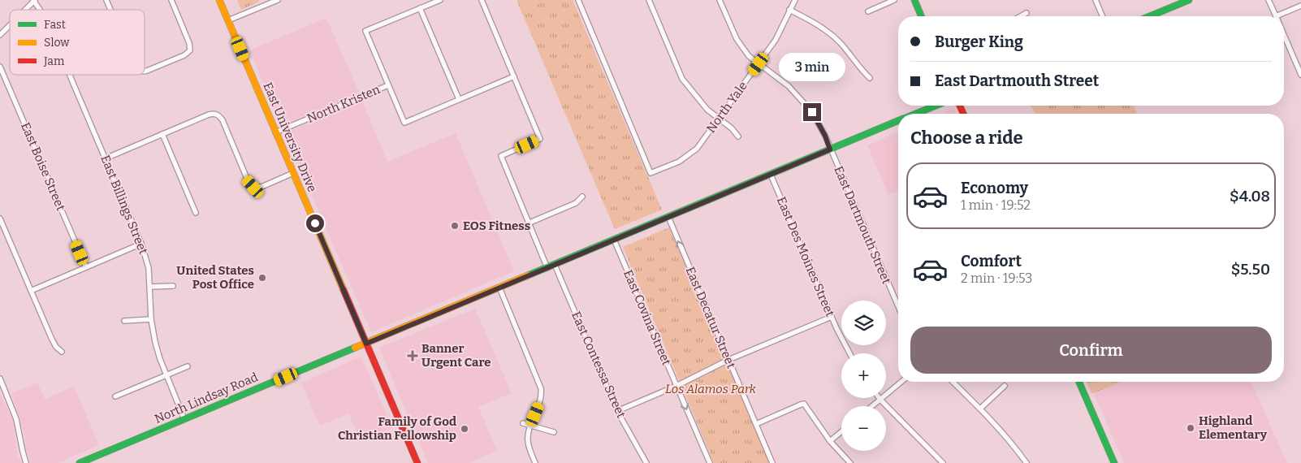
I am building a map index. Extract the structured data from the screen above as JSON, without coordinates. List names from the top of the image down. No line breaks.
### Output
{"streets":{"main road":["East University Drive","North Lindsay Road"],"street":["North Kristen","North Yale","East Boise Street","East Billings Street","East Dartmouth Street","East Des Moines Street","East Covina Street","East Decatur Street","East Contessa Street"]},"crossings":[["North Kristen","East University Drive"],["North Yale","East Dartmouth Street"],["East University Drive","North Lindsay Road"],["East Billings Street","North Lindsay Road"],["East Dartmouth Street","North Lindsay Road"],["East Des Moines Street","North Lindsay Road"],["East Covina Street","North Lindsay Road"],["East Decatur Street","North Lindsay Road"],["East Contessa Street","North Lindsay Road"]],"one_way":["East Decatur Street"],"parks":["Los Alamos Park"],"places":{"other":["EOS Fitness","United States Post Office","Highland Elementary","Family of God Christian Fellowship"],"health":["Banner Urgent Care"]},"legend":["Fast","Slow","Jam"],"page":{"banner":["Burger King","East Dartmouth Street"],"bubble":"3 min","heading":"Choose a ride","list":[{"name":"Economy","note":"1 min · 19:52","value":"$4.08"},{"name":"Comfort","note":"2 min · 19:53","value":"$5.50"}],"map_buttons":["+","−"],"buttons":"Confirm"}}
